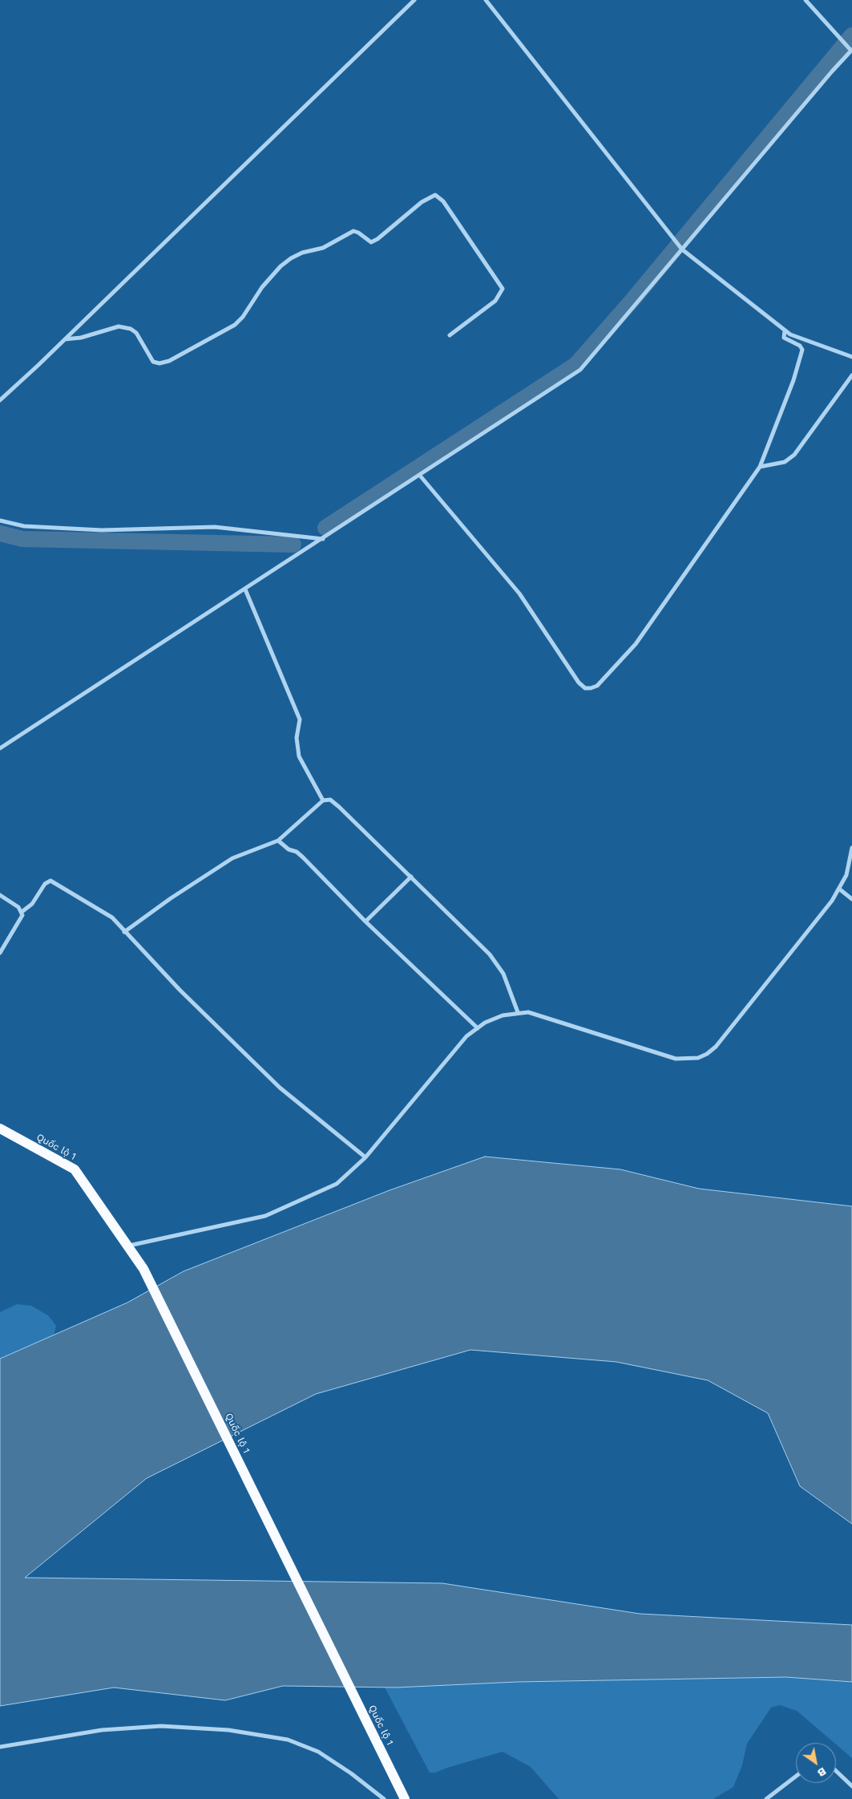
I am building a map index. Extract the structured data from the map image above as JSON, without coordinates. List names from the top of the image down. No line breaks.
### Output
{"streets":{"main road":["Quốc lộ 1"]},"north":"bottom right"}
